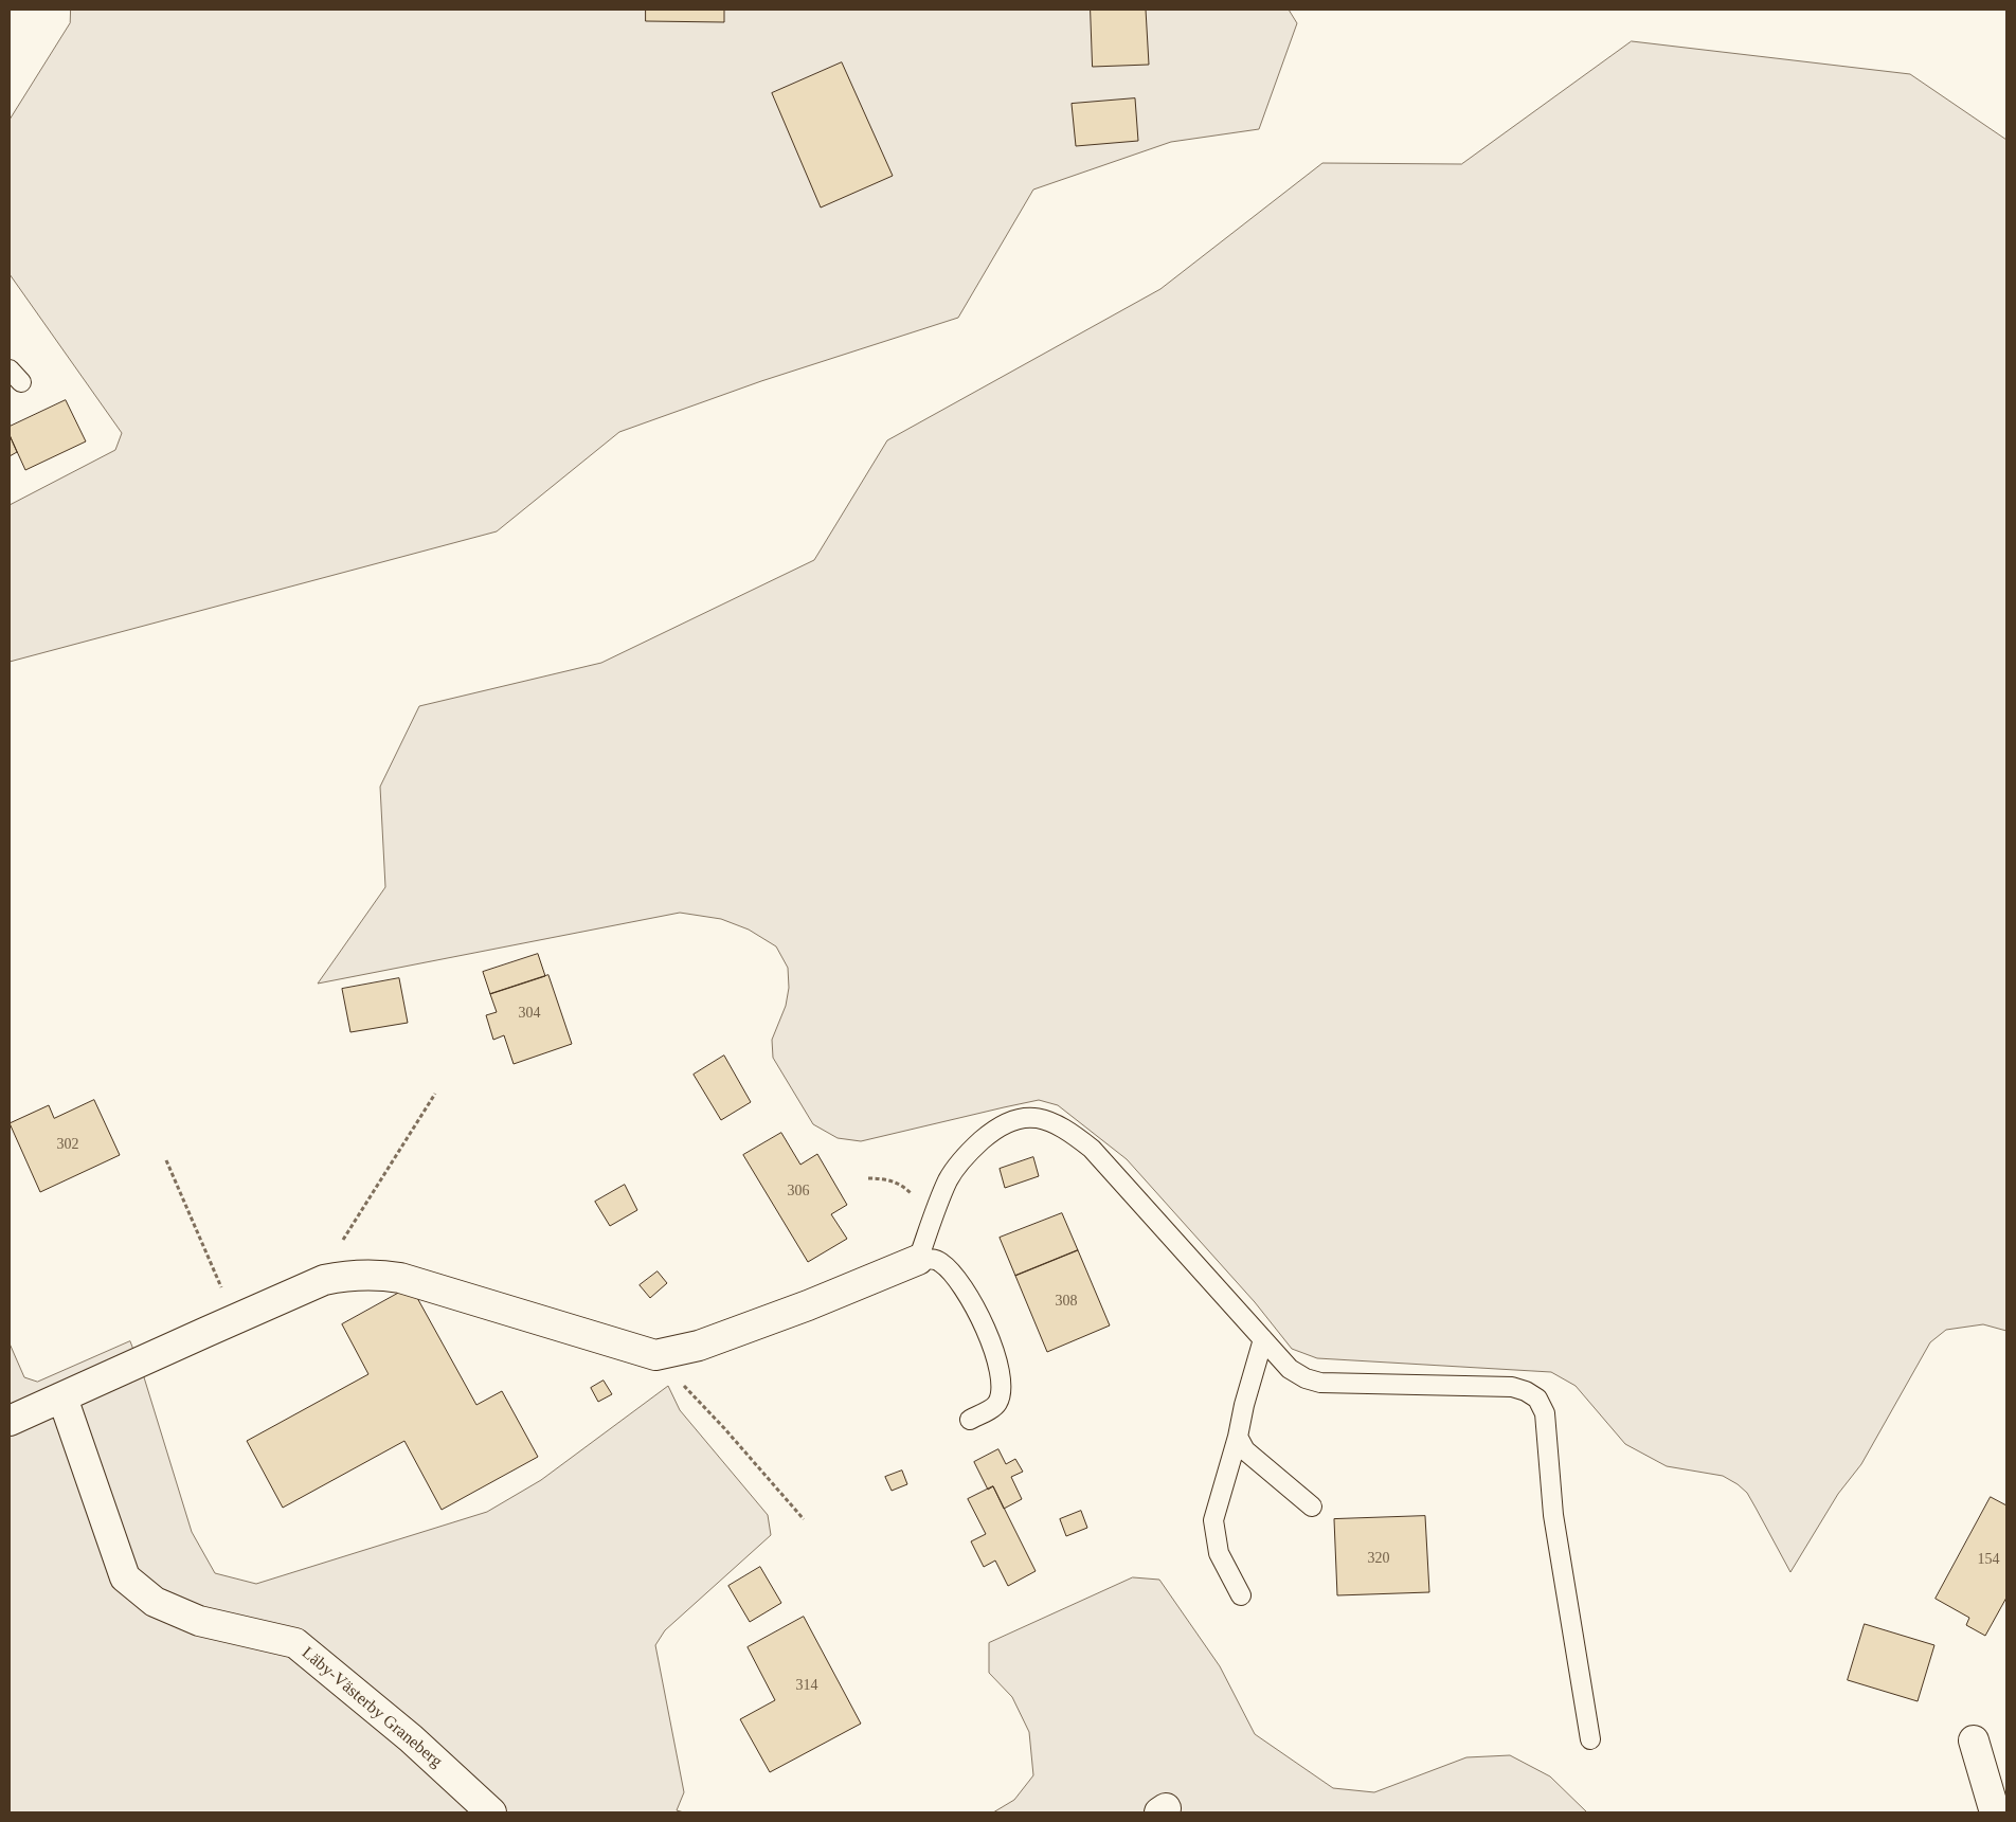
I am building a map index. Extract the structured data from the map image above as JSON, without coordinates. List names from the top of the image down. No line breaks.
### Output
{"streets":{"street":["Läby-Västerby Graneberg"]},"house_numbers":["304","302","306","308","320","154","314"]}
